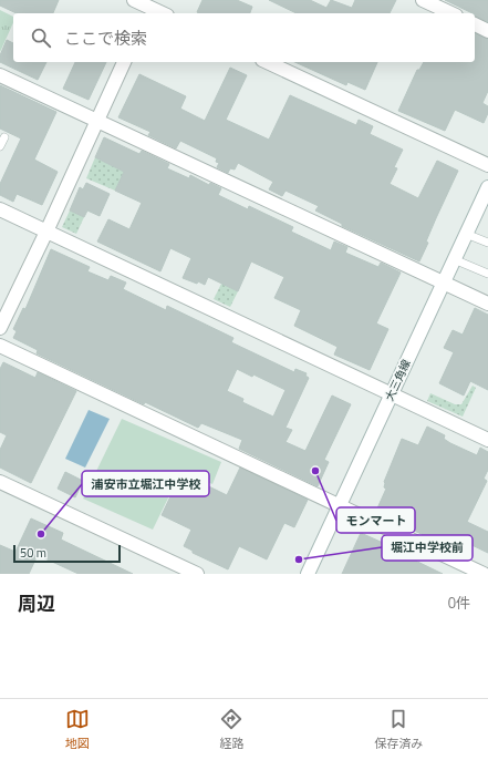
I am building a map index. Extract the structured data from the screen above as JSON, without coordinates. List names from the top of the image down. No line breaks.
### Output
{"streets":{"street":["大三角線"]},"places":["モンマート","浦安市立堀江中学校","堀江中学校前"],"scale_bar":"50 m","page":{"search":"ここで検索","scale":"50 m","heading":["周辺","0件"],"nav":["地図","経路","保存済み"]}}
